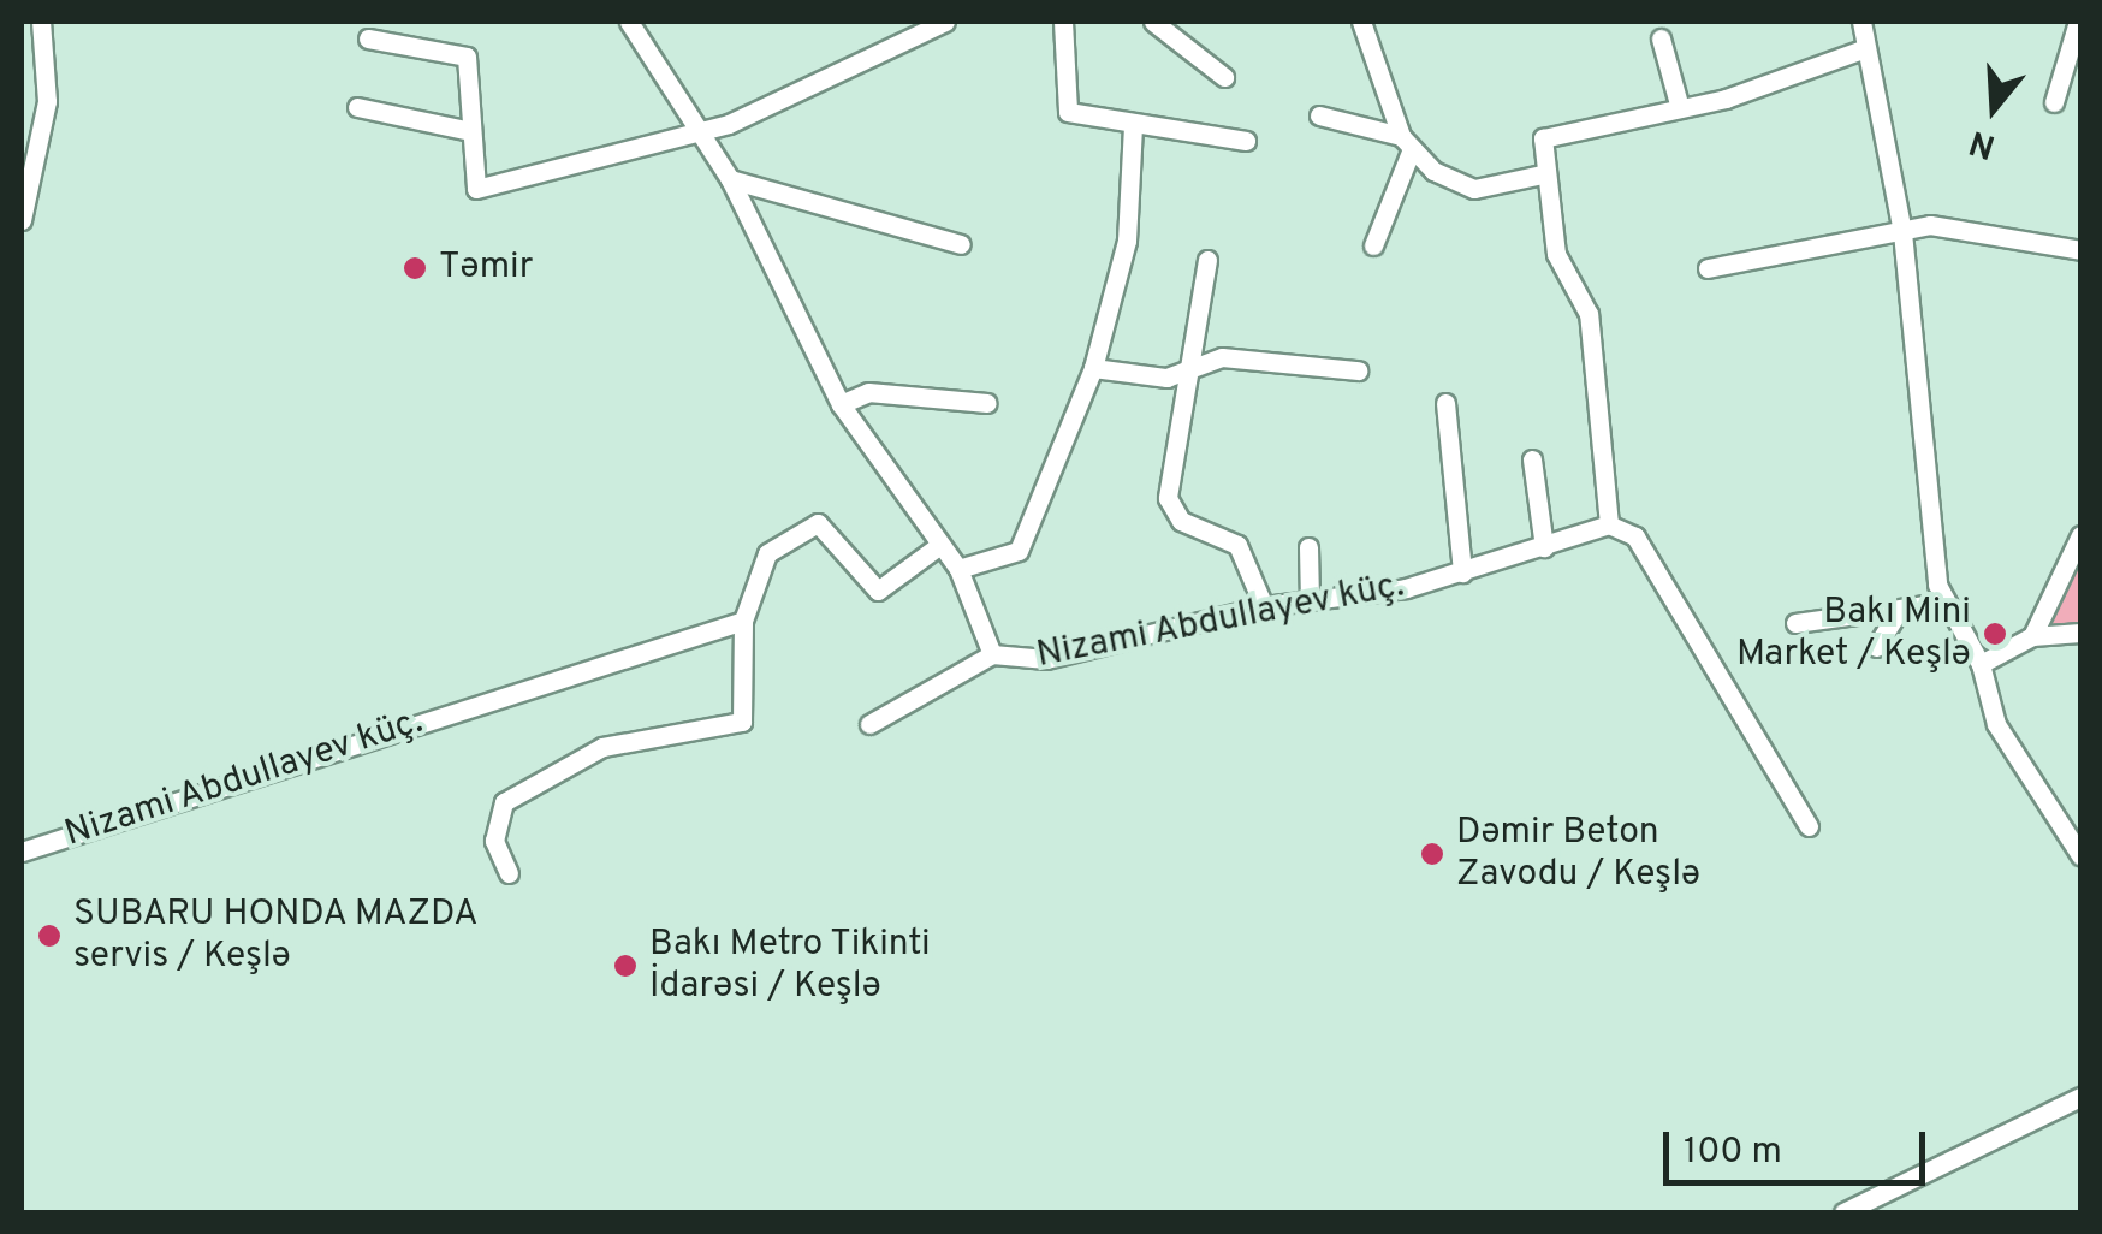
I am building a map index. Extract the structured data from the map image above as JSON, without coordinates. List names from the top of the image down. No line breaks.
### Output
{"streets":{"street":["Nizami Abdullayev küç."]},"places":["Təmir","Bakı Mini Market / Keşlə","Dəmir Beton Zavodu / Keşlə","SUBARU HONDA MAZDA servis / Keşlə","Bakı Metro Tikinti İdarəsi / Keşlə"],"scale_bar":"100 m","north":"bottom"}
